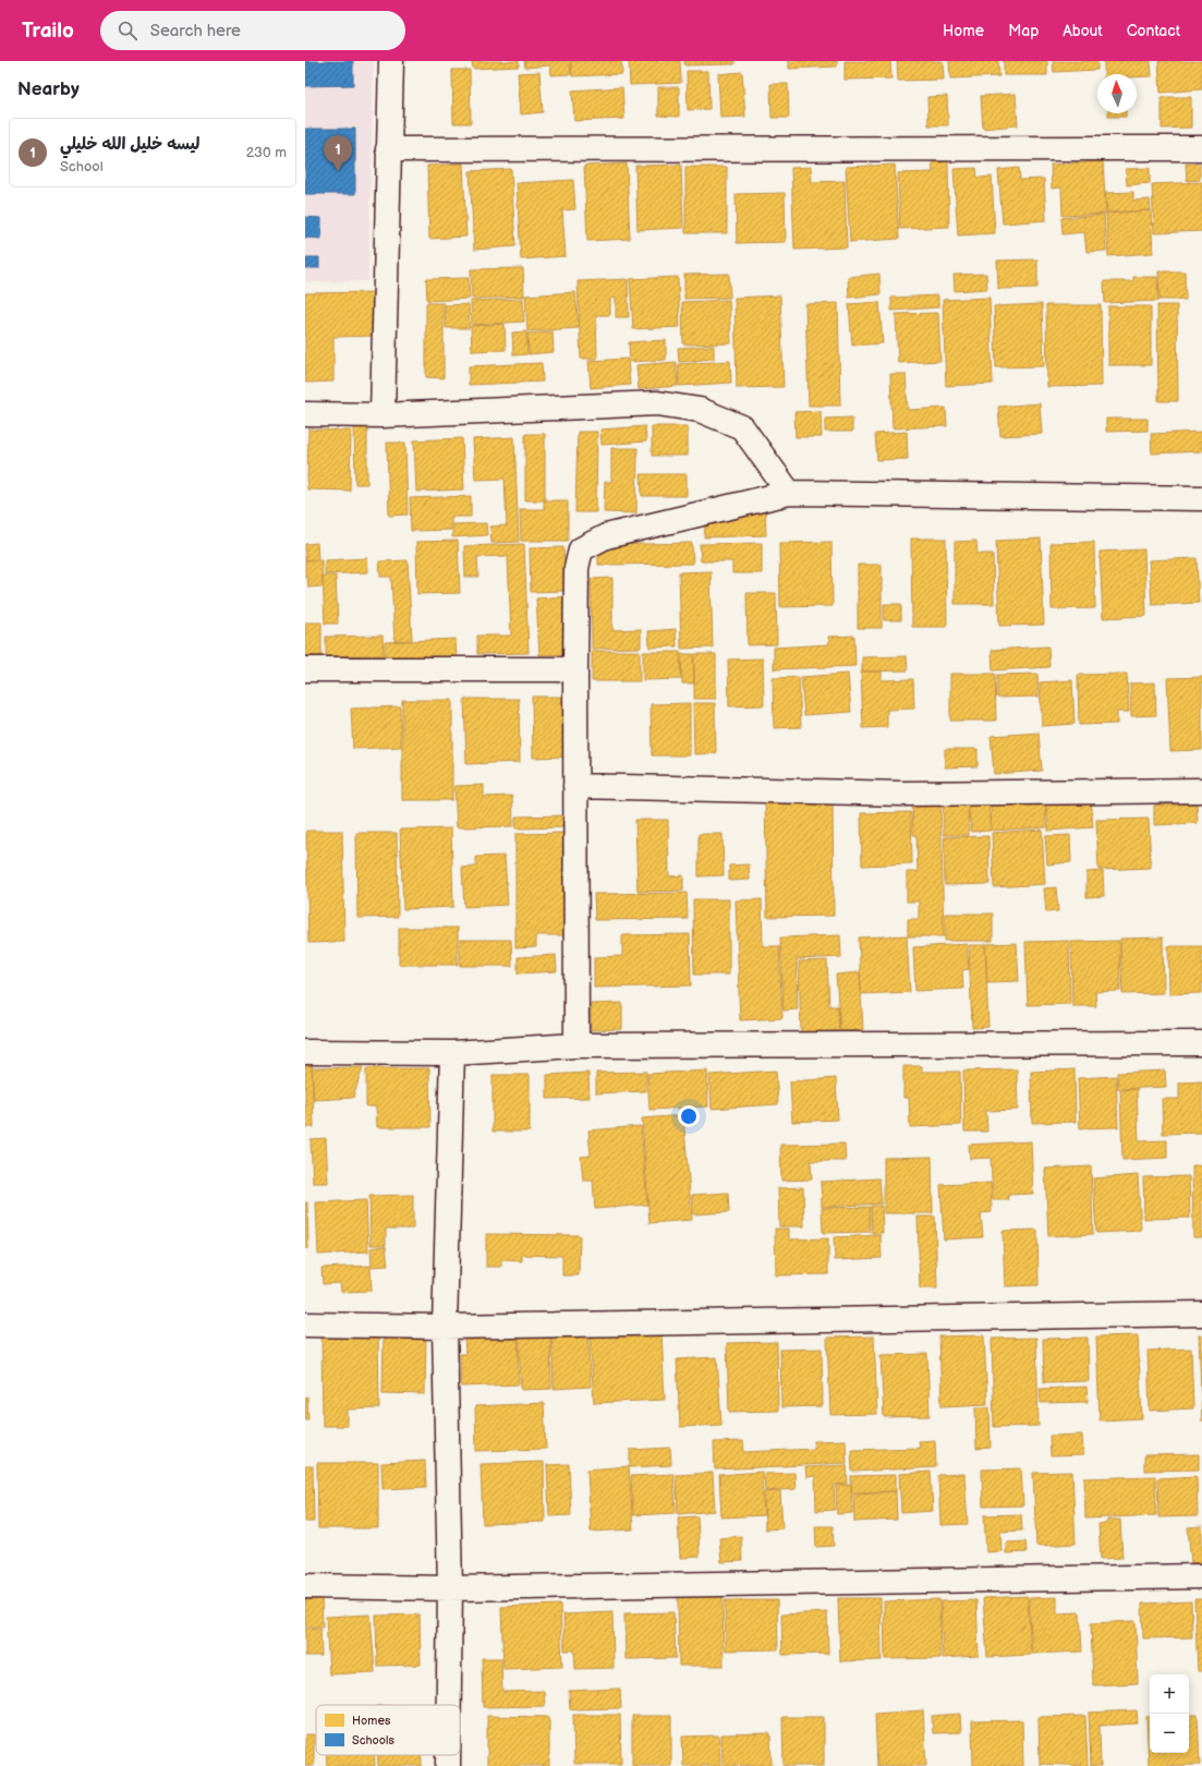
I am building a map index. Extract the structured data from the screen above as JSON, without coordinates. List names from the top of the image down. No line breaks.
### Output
{"legend":["Homes","Schools"],"north":"top","page":{"header":"Trailo","search":"Search here","nav":["Home","Map","About","Contact"],"heading":"Nearby","list":[{"mark":"1","name":"ليسه خليل الله خليلي","note":"School","value":"230 m"}],"pins":"1","map_buttons":["+","−"]}}
